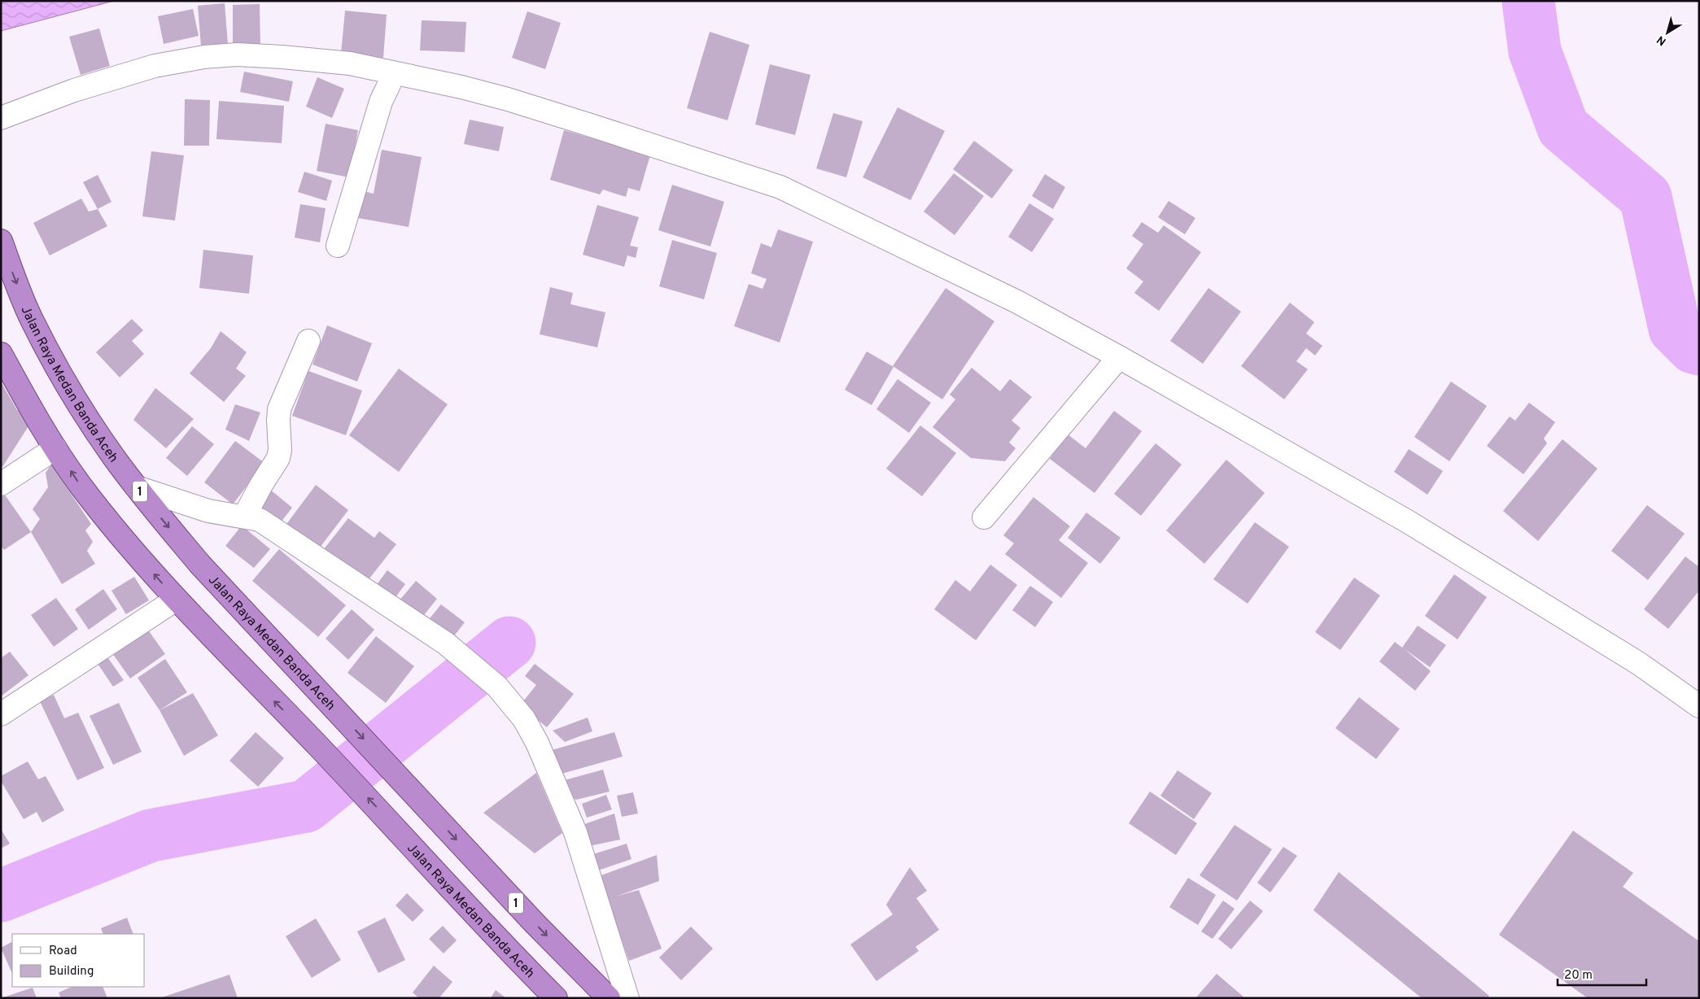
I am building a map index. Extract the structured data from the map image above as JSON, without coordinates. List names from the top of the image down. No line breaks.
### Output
{"streets":{"highway":["Jalan Raya Medan Banda Aceh","1"]},"legend":["Road","Building"],"scale_bar":"20 m","north":"bottom left"}
